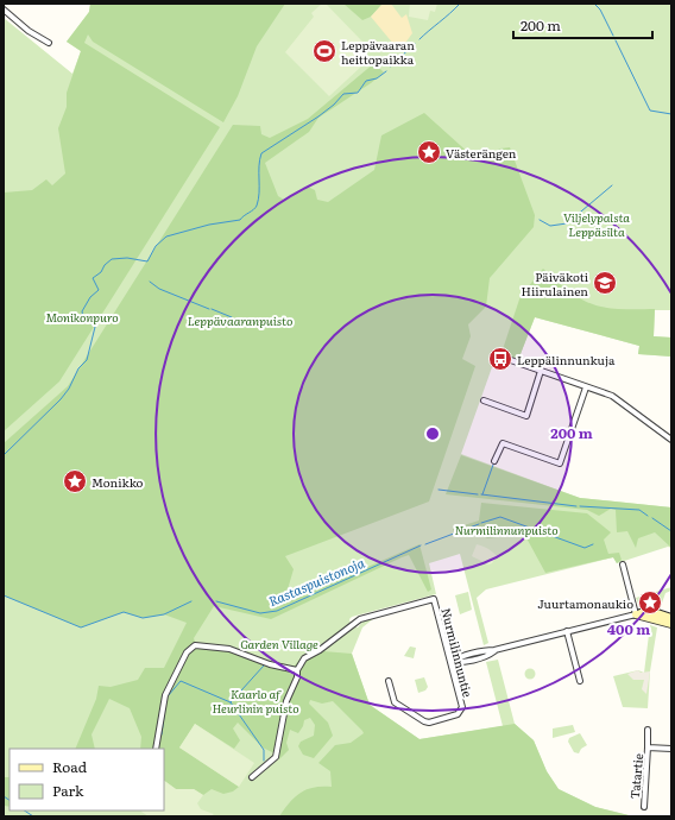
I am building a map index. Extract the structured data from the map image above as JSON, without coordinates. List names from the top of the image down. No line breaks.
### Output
{"streets":{"street":["Nurmilinnuntie","Tatartie"]},"water":["Rastaspuistonoja"],"parks":["Viljelypalsta Leppäsilta","Monikonpuro","Leppävaaranpuisto","Nurmilinnunpuisto","Garden Village","Kaarlo af Heurlinin puisto"],"places":{"sports":["Leppävaaran heittopaikka"],"place":["Västerängen","Monikko","Juurtamonaukio"],"school or university":["Päiväkoti Hiirulainen"],"bus stop":["Leppälinnunkuja"]},"legend":["Road","Park"],"scale_bar":"200 m","rings":["200 m","400 m"]}
